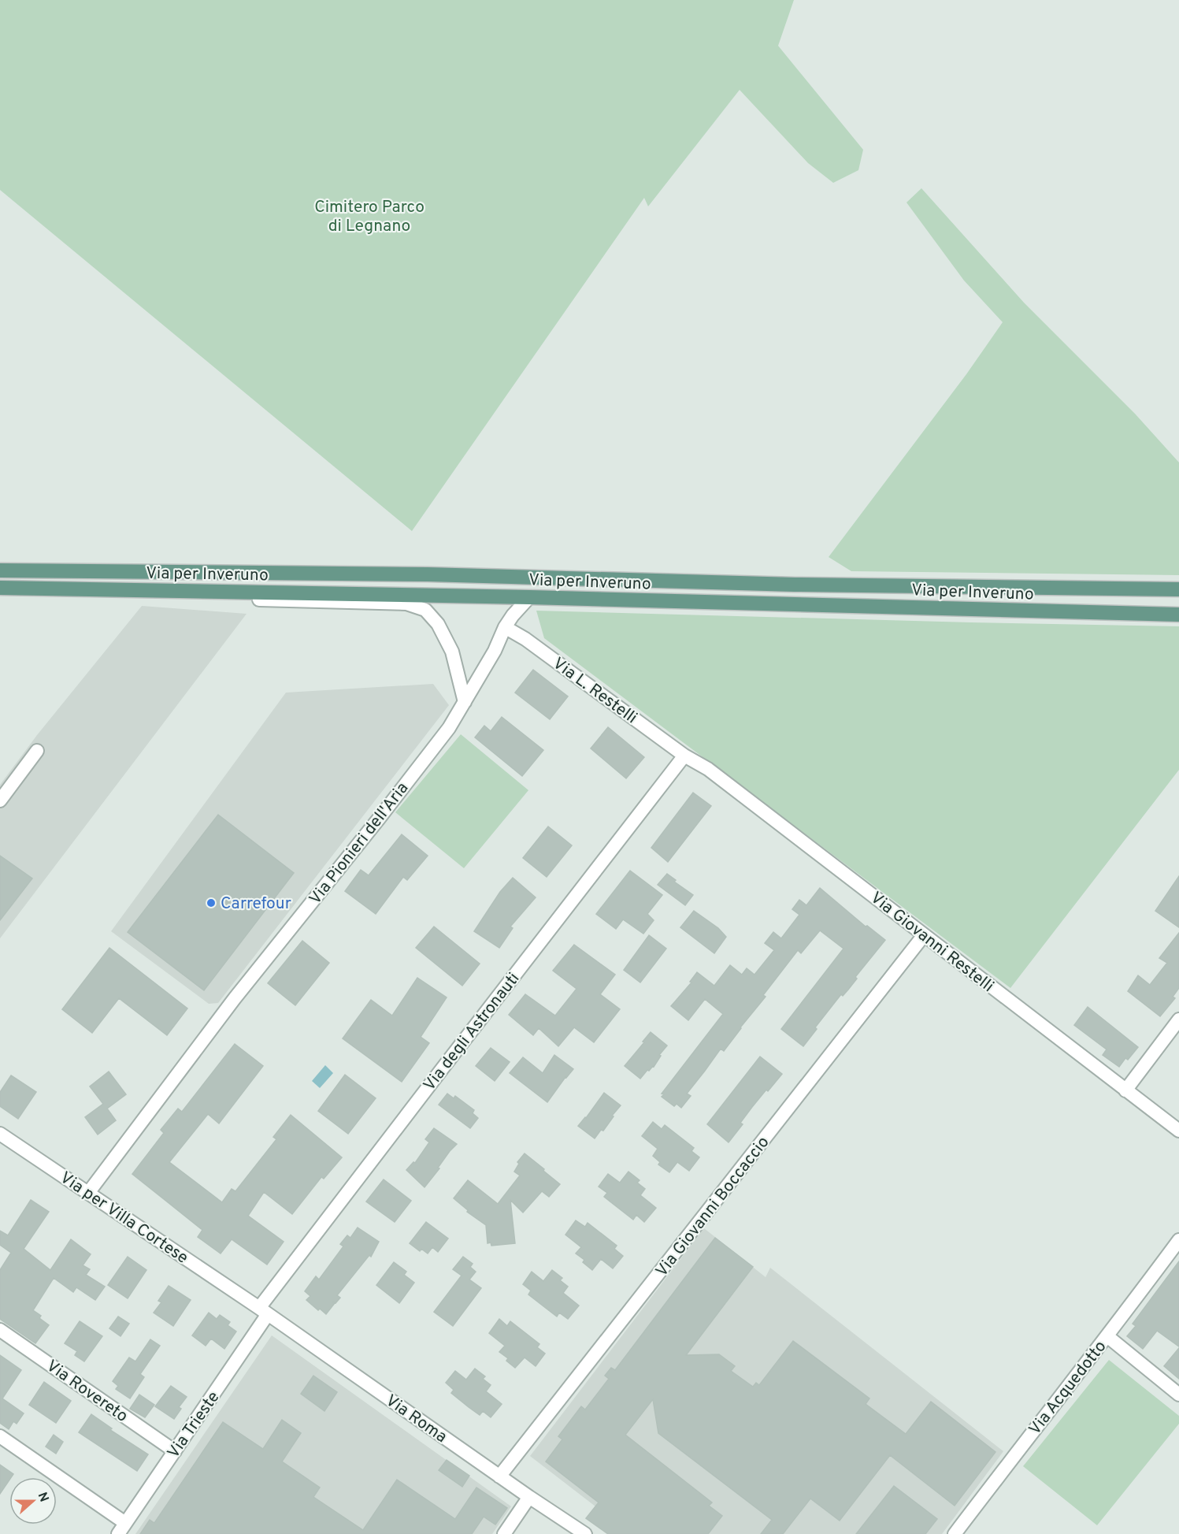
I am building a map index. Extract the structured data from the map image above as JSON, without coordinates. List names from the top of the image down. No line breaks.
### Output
{"streets":{"main road":["Via per Inveruno"],"street":["Via L. Restelli","Via Pionieri dell'Aria","Via Giovanni Restelli","Via degli Astronauti","Via Giovanni Boccaccio","Via per Villa Cortese","Via Acquedotto","Via Rovereto","Via Roma","Via Trieste"]},"crossings":[["Via per Inveruno","Via Pionieri dell'Aria"],["Via L. Restelli","Via Pionieri dell'Aria"],["Via L. Restelli","Via Giovanni Restelli"],["Via L. Restelli","Via degli Astronauti"],["Via Pionieri dell'Aria","Via per Villa Cortese"],["Via Giovanni Restelli","Via degli Astronauti"],["Via Giovanni Restelli","Via Giovanni Boccaccio"],["Via degli Astronauti","Via per Villa Cortese"],["Via degli Astronauti","Via Roma"],["Via degli Astronauti","Via Trieste"],["Via Giovanni Boccaccio","Via Roma"],["Via per Villa Cortese","Via Roma"],["Via per Villa Cortese","Via Trieste"],["Via Rovereto","Via Trieste"],["Via Roma","Via Trieste"]],"parks":["Cimitero Parco di Legnano"],"places":["Carrefour"],"north":"right"}
